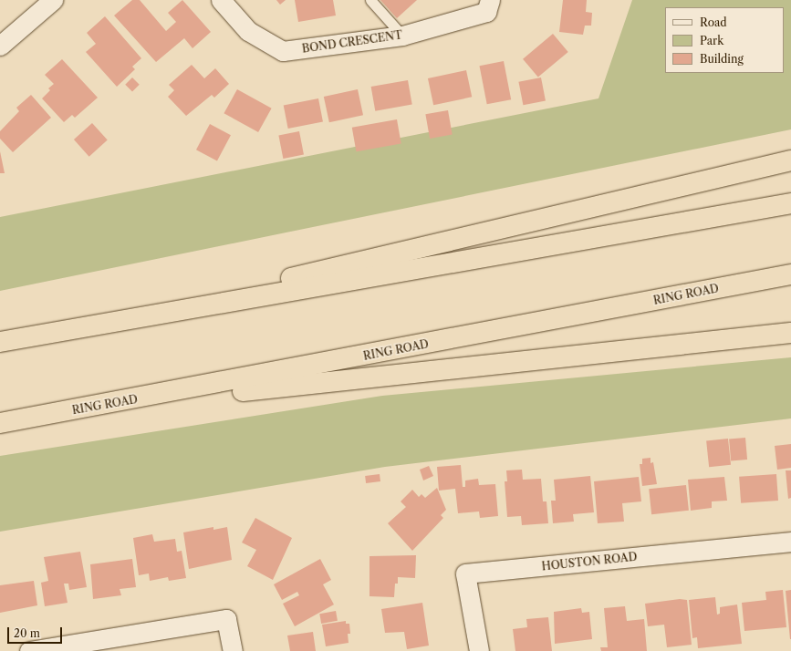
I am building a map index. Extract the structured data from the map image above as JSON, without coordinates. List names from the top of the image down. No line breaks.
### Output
{"streets":{"highway":["RING ROAD"],"street":["BOND CRESCENT","HOUSTON ROAD"]},"legend":["Road","Park","Building"],"scale_bar":"20 m"}
